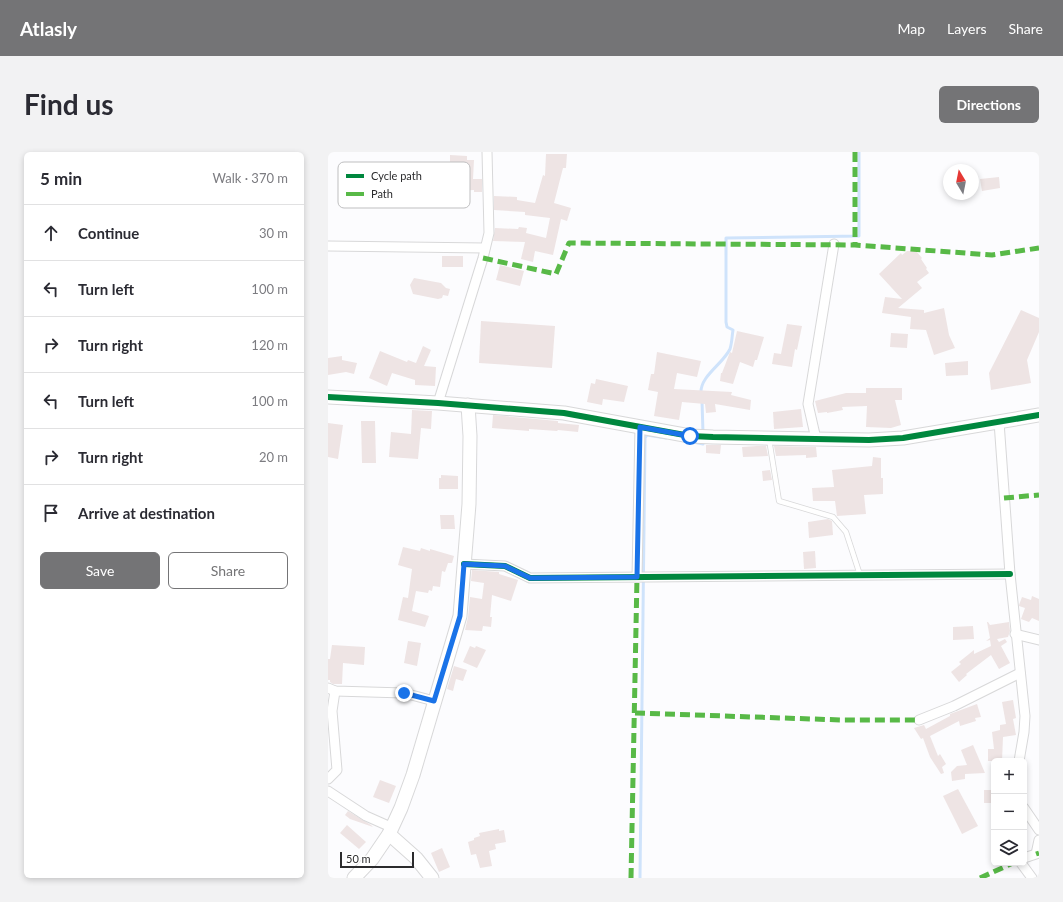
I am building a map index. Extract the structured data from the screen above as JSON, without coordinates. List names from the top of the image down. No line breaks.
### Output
{"legend":["Cycle path","Path"],"scale_bar":"50 m","north":"top","page":{"header":"Atlasly","nav":["Map","Layers","Share"],"buttons":["Directions",["Save","Share"]],"title":"Find us","heading":["5 min","Walk · 370 m"],"list":[["Continue","30 m"],["Turn left","100 m"],["Turn right","120 m"],["Turn left","100 m"],["Turn right","20 m"],"Arrive at destination"],"map_buttons":["+","−"],"scale":"50 m"}}
